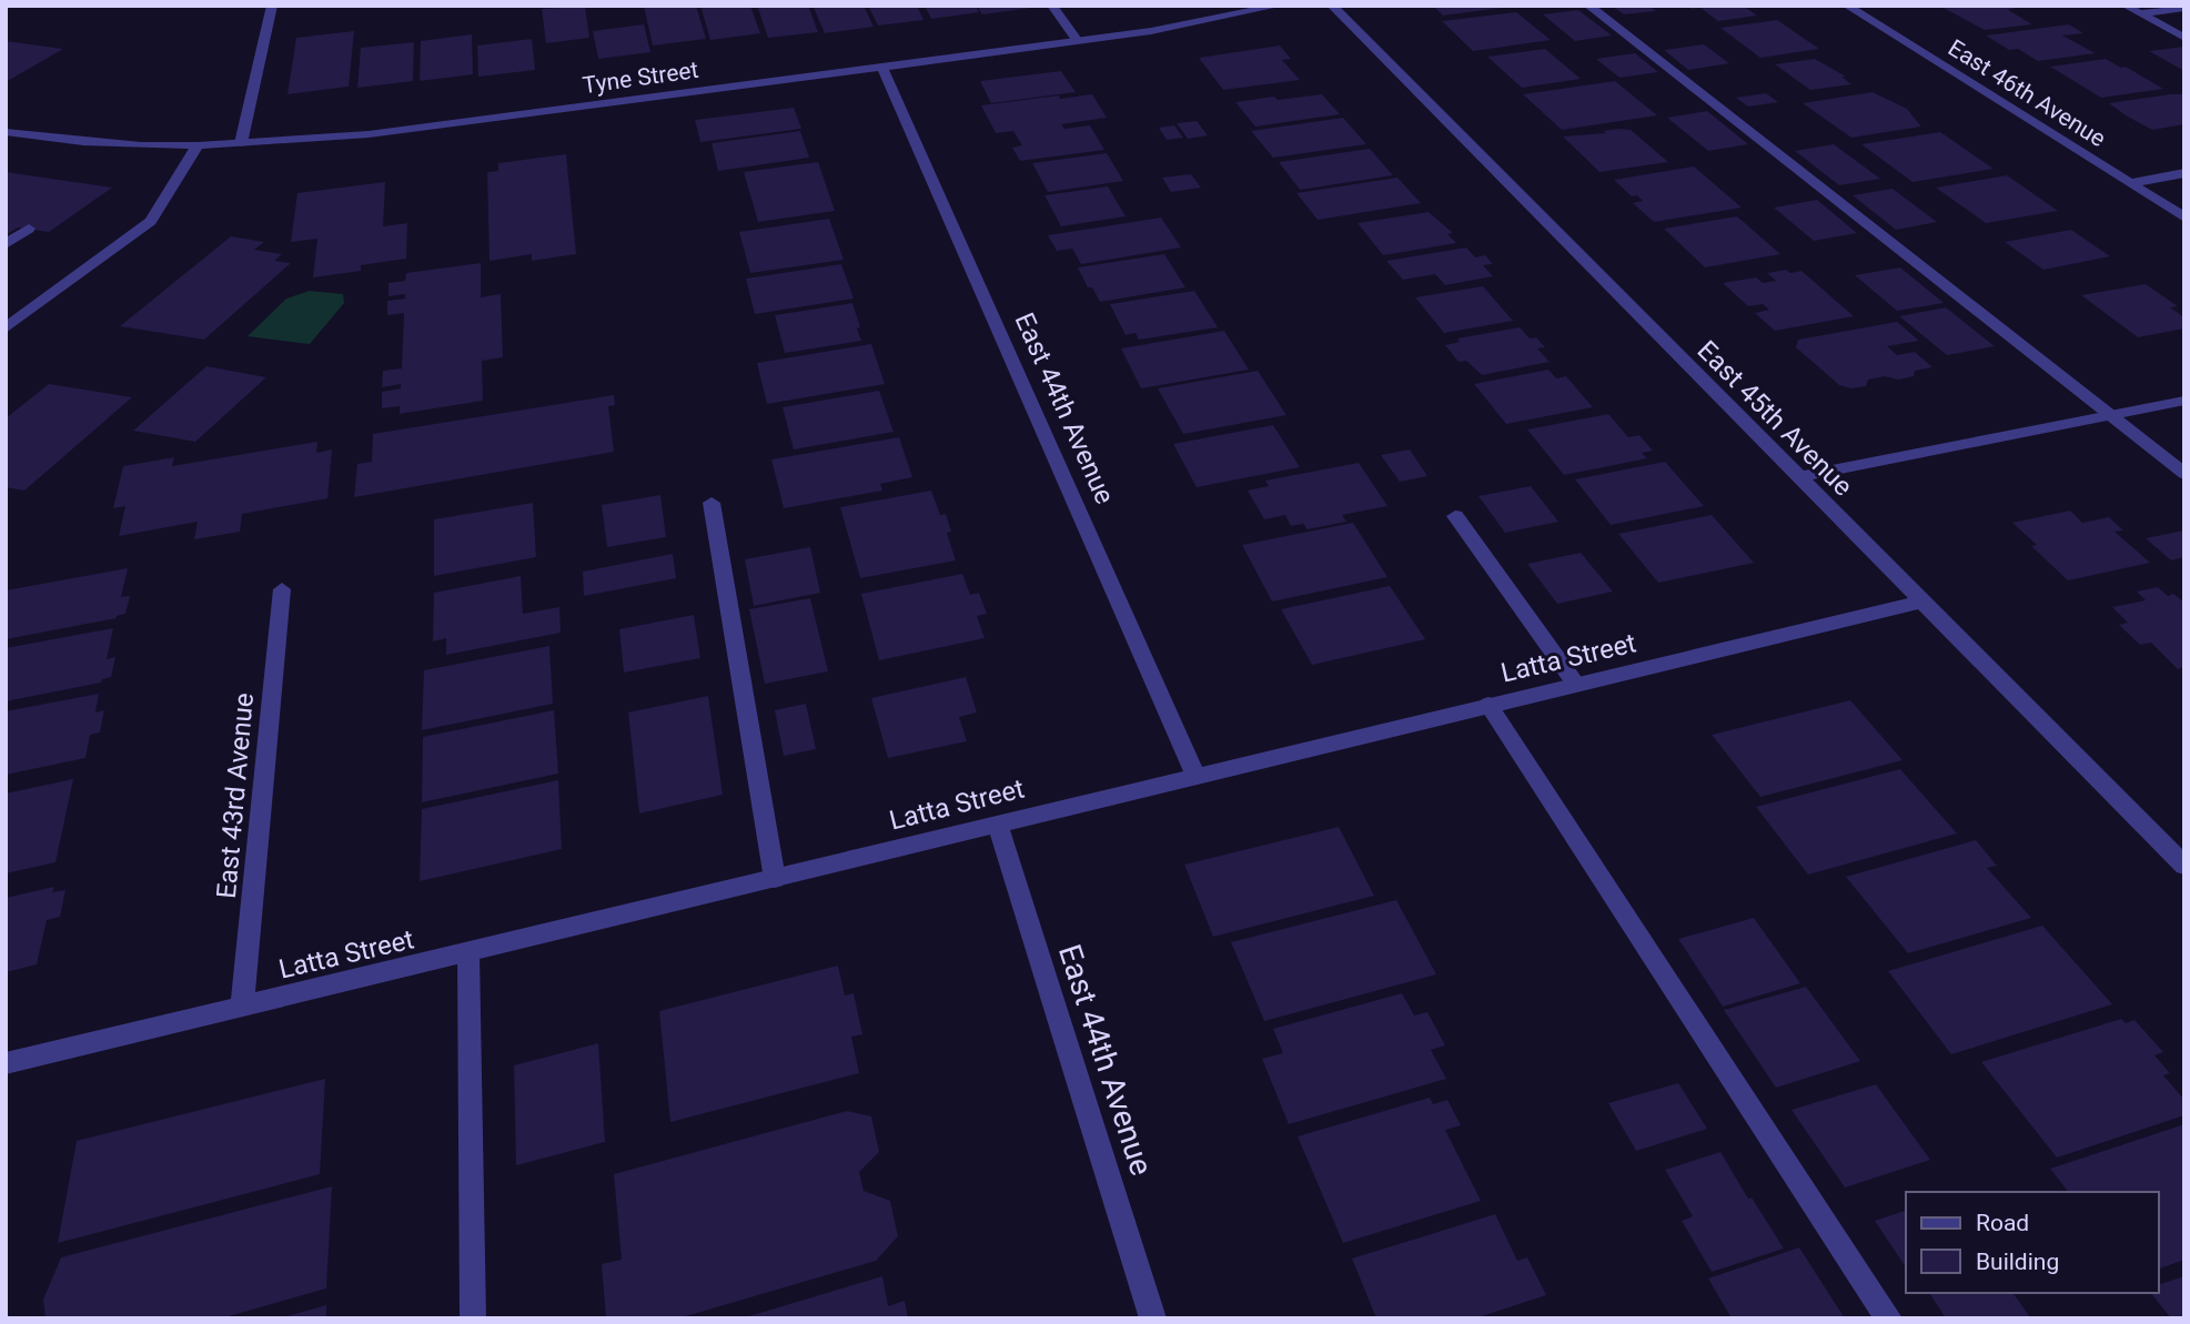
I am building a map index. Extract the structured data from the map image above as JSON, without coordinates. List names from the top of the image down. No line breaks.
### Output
{"streets":{"street":["Tyne Street","East 46th Avenue","East 44th Avenue","East 45th Avenue","Latta Street","East 43rd Avenue"]},"crossings":[["Tyne Street","East 44th Avenue"],["East 44th Avenue","Latta Street"],["East 45th Avenue","Latta Street"],["Latta Street","East 43rd Avenue"]],"legend":["Road","Building"]}
